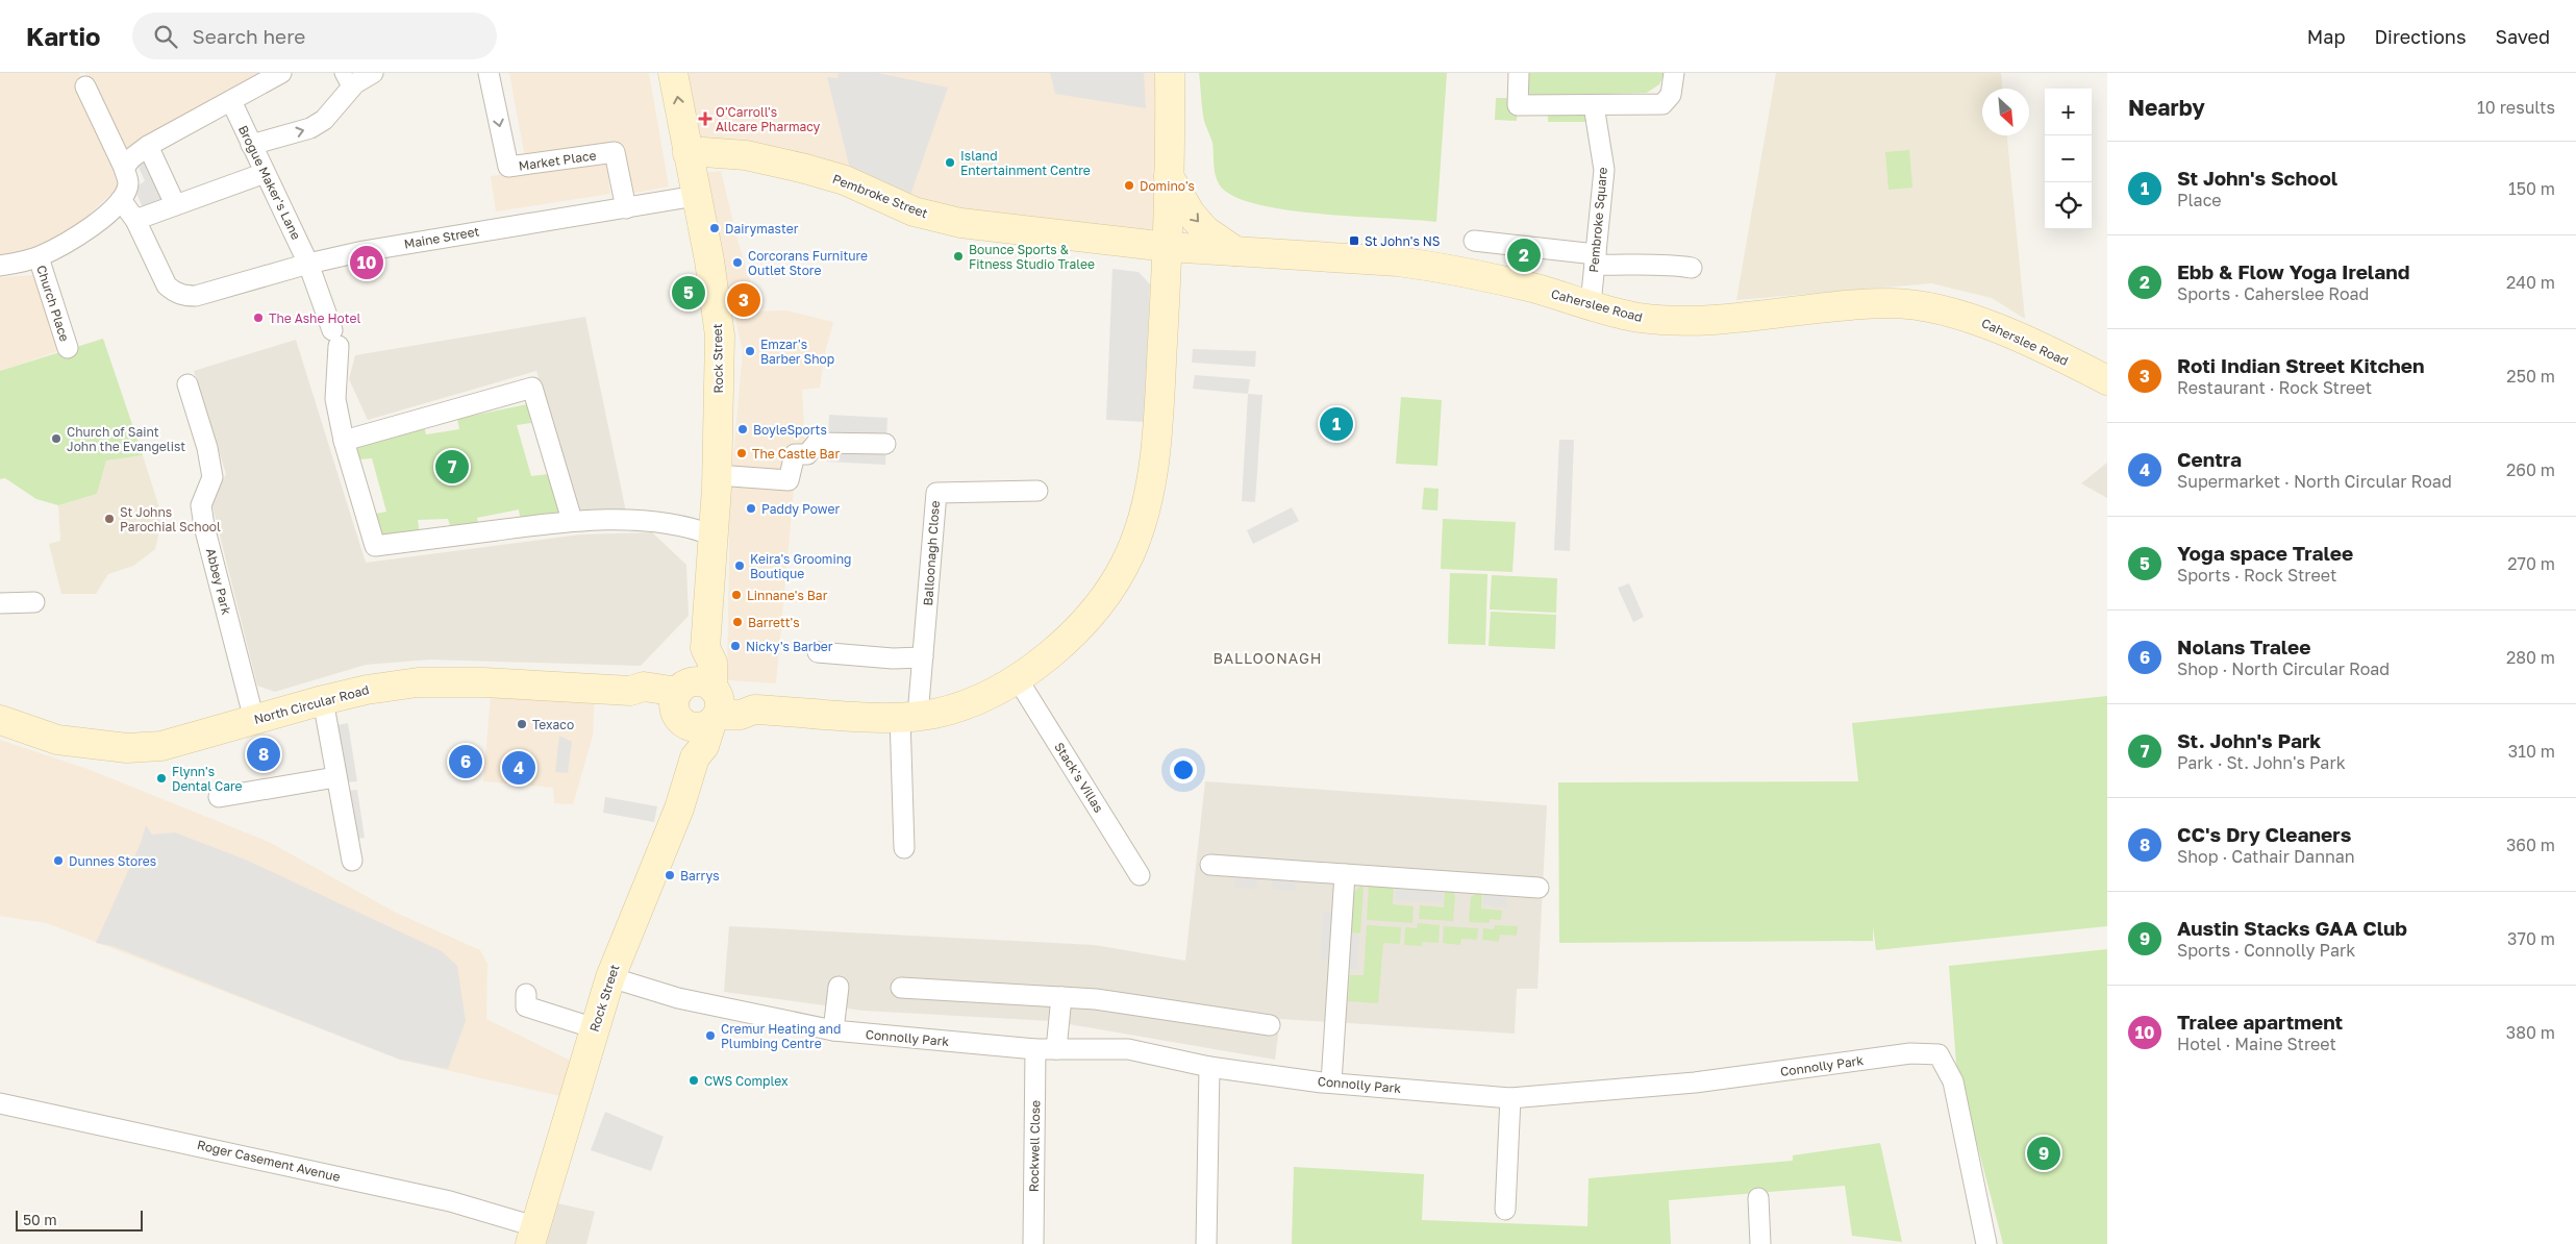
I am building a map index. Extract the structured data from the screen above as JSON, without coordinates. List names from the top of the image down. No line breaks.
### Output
{"streets":{"main road":["Pembroke Street","Caherslee Road","Rock Street","North Circular Road"],"street":["Market Place","Brogue Maker's Lane","Pembroke Square","Maine Street","Church Place","Balloonagh Close","Abbey Park","Stack's Villas","Connolly Park","Rockwell Close","Roger Casement Avenue"]},"crossings":[["Market Place","Maine Street"],["Brogue Maker's Lane","Maine Street"],["Pembroke Street","Caherslee Road"],["Pembroke Street","Rock Street"],["Pembroke Square","Caherslee Road"],["Maine Street","Rock Street"],["Rock Street","North Circular Road"],["Rock Street","Connolly Park"],["Rock Street","Roger Casement Avenue"],["Balloonagh Close","North Circular Road"],["Abbey Park","North Circular Road"],["Connolly Park","Rockwell Close"]],"districts":["BALLOONAGH"],"places":{"health":["O'Carroll's Allcare Pharmacy"],"other":["Island Entertainment Centre","Domino's","Dairymaster","Bounce Sports & Fitness Studio Tralee","Corcorans Furniture Outlet Store","The Ashe Hotel","Emzar's Barber Shop","BoyleSports","Church of Saint John the Evangelist","The Castle Bar","Paddy Power","St Johns Parochial School","Keira's Grooming Boutique","Linnane's Bar","Barrett's","Nicky's Barber","Texaco","Flynn's Dental Care","Dunnes Stores","Barrys","Cremur Heating and Plumbing Centre","CWS Complex"],"transit":["St John's NS"]},"scale_bar":"50 m","north":"bottom right","page":{"header":"Kartio","search":"Search here","nav":["Map","Directions","Saved"],"heading":["Nearby","10 results"],"map_buttons":["+","−"],"list":[{"mark":"1","name":"St John's School","note":"Place","value":"150 m"},{"mark":"2","name":"Ebb & Flow Yoga Ireland","note":"Sports · Caherslee Road","value":"240 m"},{"mark":"3","name":"Roti Indian Street Kitchen","note":"Restaurant · Rock Street","value":"250 m"},{"mark":"4","name":"Centra","note":"Supermarket · North Circular Road","value":"260 m"},{"mark":"5","name":"Yoga space Tralee","note":"Sports · Rock Street","value":"270 m"},{"mark":"6","name":"Nolans Tralee","note":"Shop · North Circular Road","value":"280 m"},{"mark":"7","name":"St. John's Park","note":"Park · St. John's Park","value":"310 m"},{"mark":"8","name":"CC's Dry Cleaners","note":"Shop · Cathair Dannan","value":"360 m"},{"mark":"9","name":"Austin Stacks GAA Club","note":"Sports · Connolly Park","value":"370 m"},{"mark":"10","name":"Tralee apartment","note":"Hotel · Maine Street","value":"380 m"}],"pins":["2","10","5","3","1","7","8","6","4","9"],"scale":"50 m"}}
